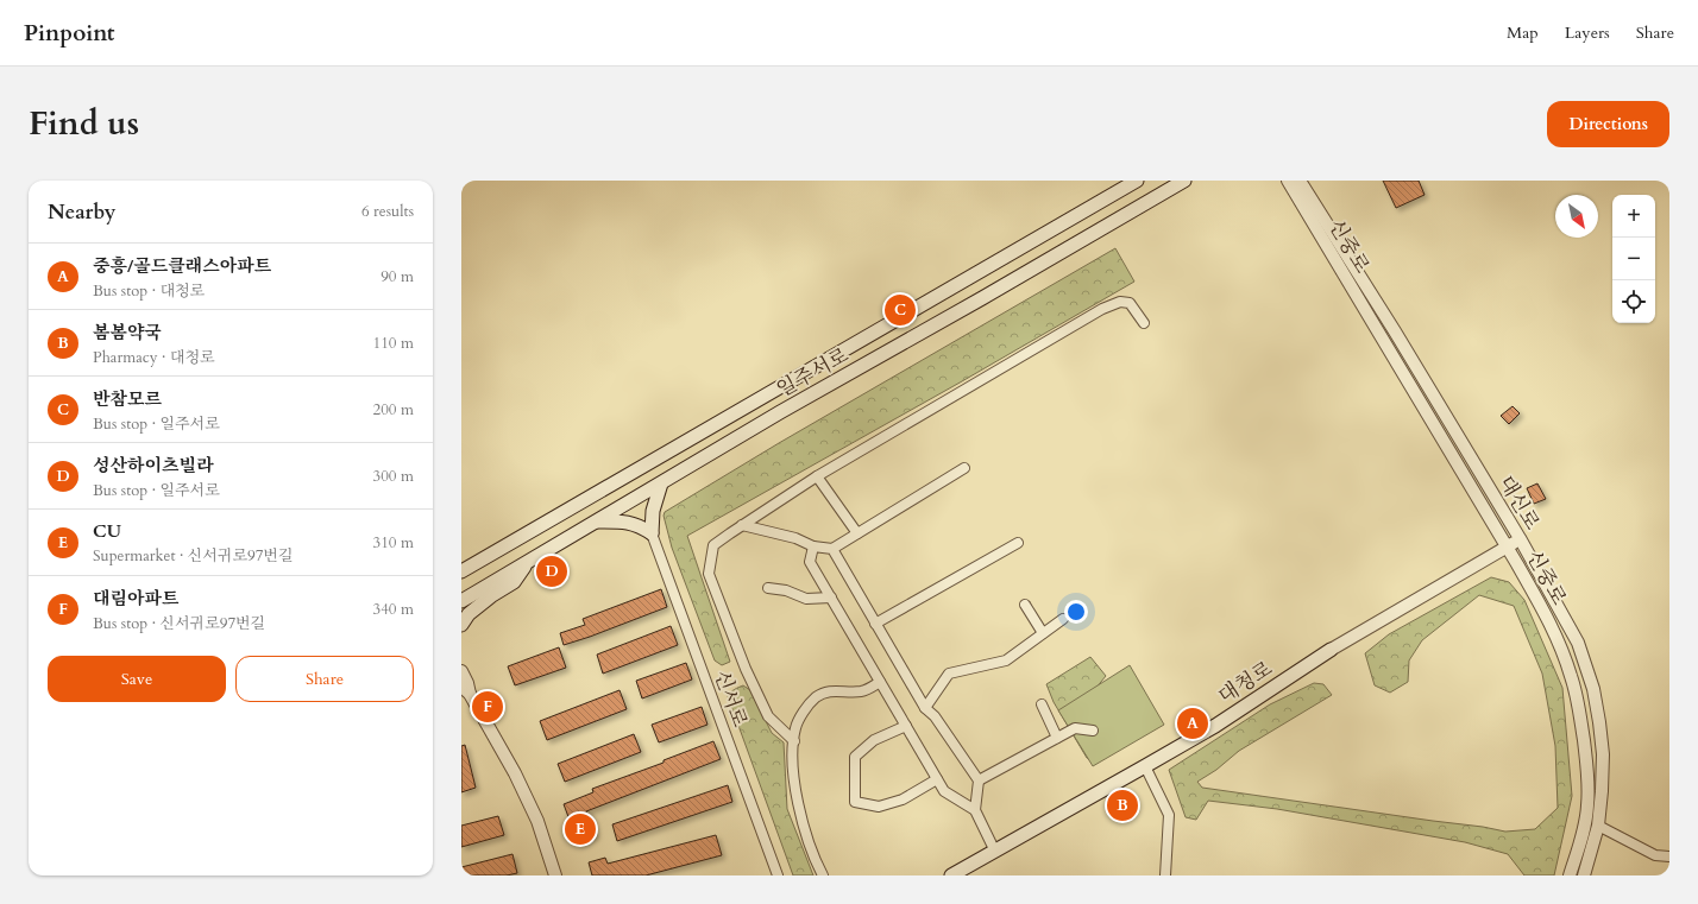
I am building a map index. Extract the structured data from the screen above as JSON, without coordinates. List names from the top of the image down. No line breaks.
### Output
{"streets":{"main road":["일주서로","대청로"],"street":["신중로","대신로","신서로"]},"crossings":[["신중로","대신로"],["신중로","대청로"],["대신로","대청로"]],"north":"bottom right","page":{"header":"Pinpoint","nav":["Map","Layers","Share"],"title":"Find us","buttons":["Directions",["Save","Share"]],"heading":["Nearby","6 results"],"map_buttons":["+","−"],"list":[{"mark":"A","name":"중흥/골드클래스아파트","note":"Bus stop · 대청로","value":"90 m"},{"mark":"B","name":"봄봄약국","note":"Pharmacy · 대청로","value":"110 m"},{"mark":"C","name":"반참모르","note":"Bus stop · 일주서로","value":"200 m"},{"mark":"D","name":"성산하이츠빌라","note":"Bus stop · 일주서로","value":"300 m"},{"mark":"E","name":"CU","note":"Supermarket · 신서귀로97번길","value":"310 m"},{"mark":"F","name":"대림아파트","note":"Bus stop · 신서귀로97번길","value":"340 m"}],"pins":["C","D","F","A","B","E"]}}
